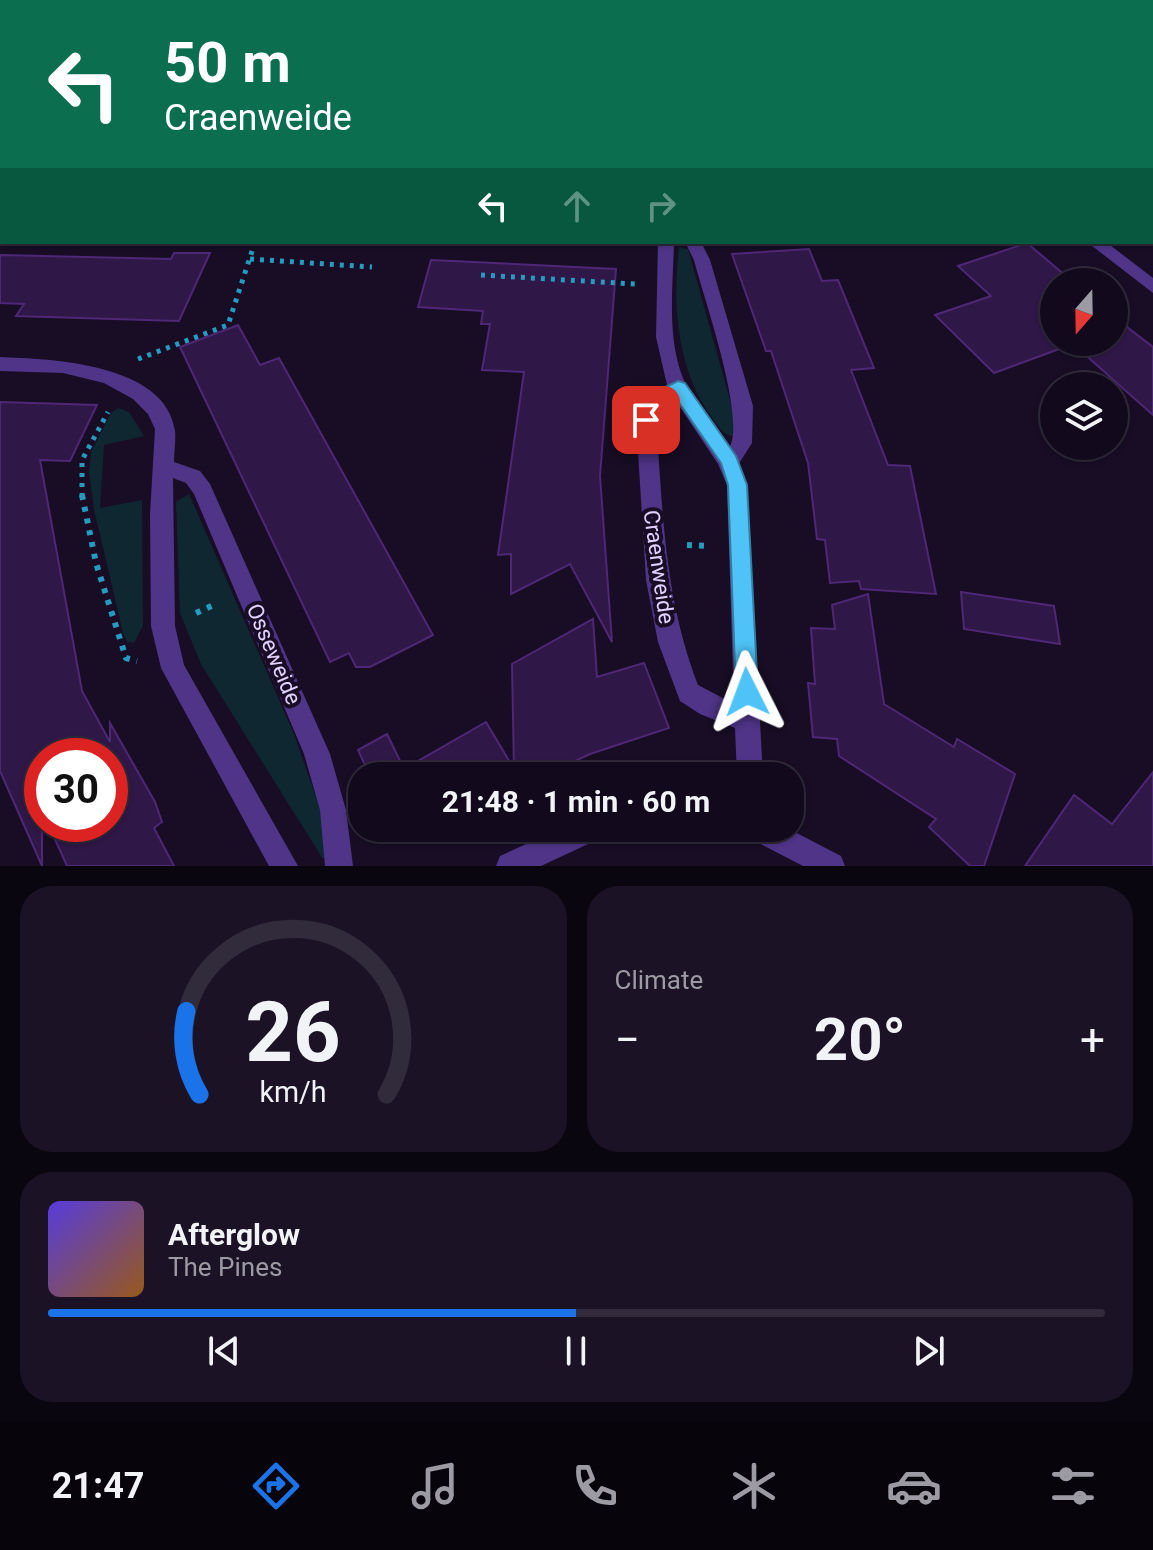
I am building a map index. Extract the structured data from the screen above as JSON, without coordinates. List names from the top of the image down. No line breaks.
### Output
{"streets":{"street":["Craenweide","Osseweide"]},"north":"bottom","page":{"turn":["50 m","Craenweide"],"limit":"30","trip":"21:48 · 1 min · 60 m","tile":"Climate","heat":["−","20°","+"],"song":["Afterglow","The Pines"],"tabs":"21:47","gauge":["26","km/h"]}}
